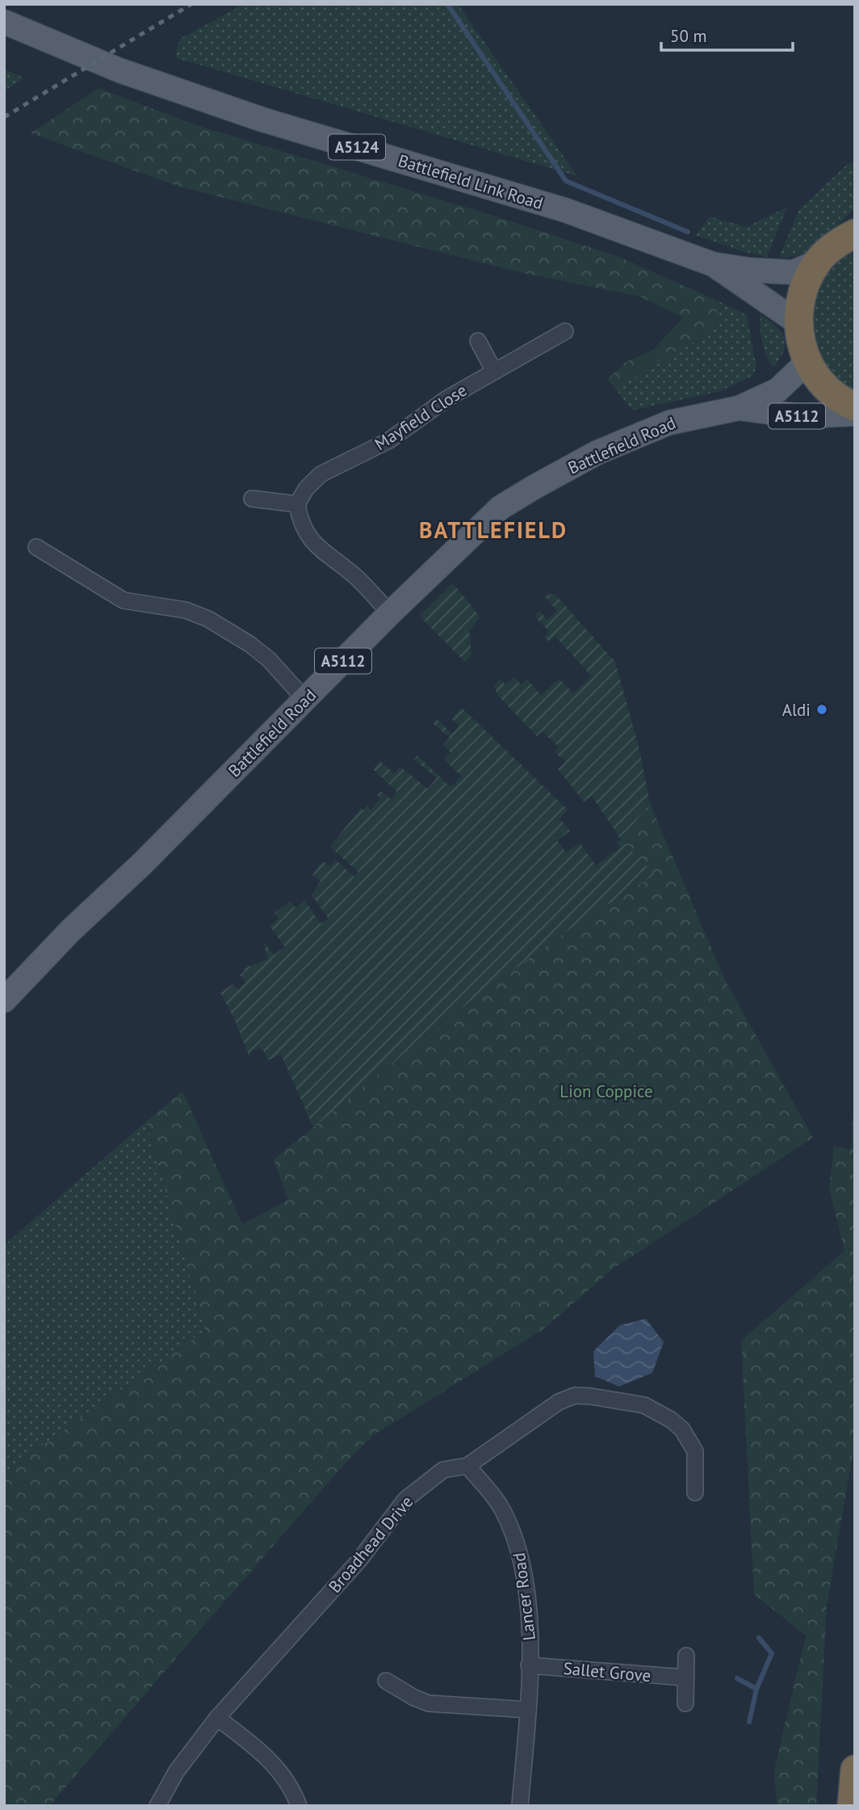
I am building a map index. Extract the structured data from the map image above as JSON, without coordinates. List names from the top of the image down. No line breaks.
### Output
{"streets":{"main road":["A5124","Battlefield Link Road","A5112","Battlefield Road"],"street":["Mayfield Close","Broadhead Drive","Lancer Road","Sallet Grove"]},"crossings":[["Broadhead Drive","Lancer Road"],["Lancer Road","Sallet Grove"]],"districts":["BATTLEFIELD"],"parks":["Lion Coppice"],"places":["Aldi"],"scale_bar":"50 m"}
